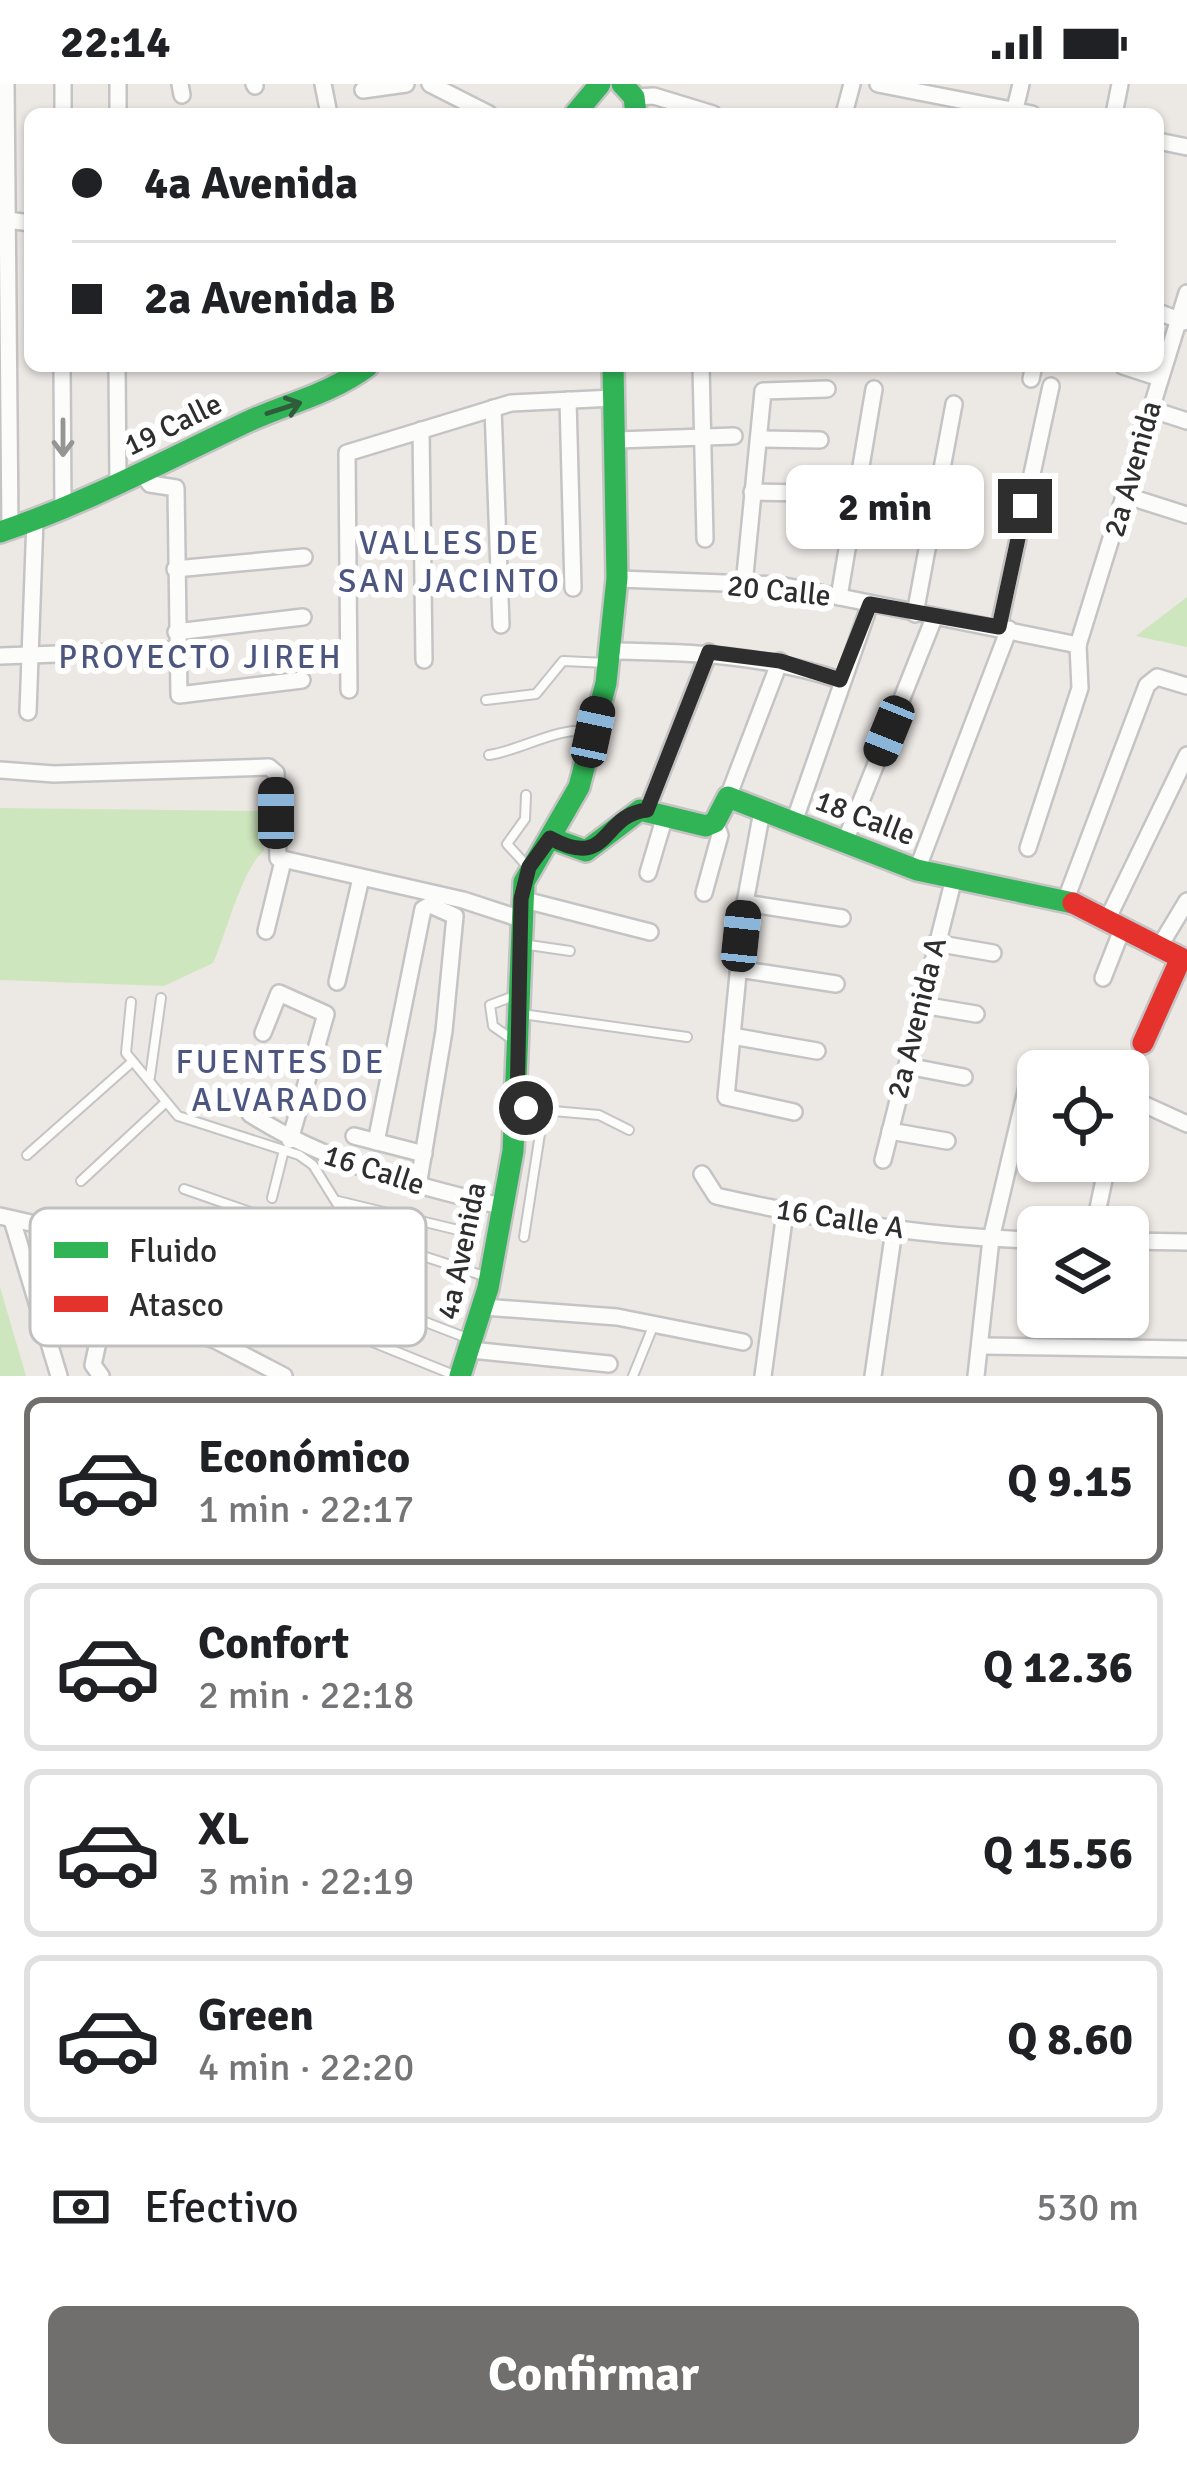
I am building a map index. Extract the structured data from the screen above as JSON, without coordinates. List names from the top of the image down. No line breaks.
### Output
{"streets":{"street":["19 Calle","2a Avenida","20 Calle","18 Calle","2a Avenida A","16 Calle","16 Calle A","4a Avenida"]},"crossings":[["2a Avenida","20 Calle"],["20 Calle","4a Avenida"],["18 Calle","2a Avenida A"],["16 Calle","4a Avenida"]],"districts":["VALLES DE SAN JACINTO","PROYECTO JIREH","FUENTES DE ALVARADO"],"legend":["Fluido","Atasco"],"page":{"status":"22:14","banner":["4a Avenida","2a Avenida B"],"bubble":"2 min","list":[{"name":"Económico","note":"1 min · 22:17","value":"Q 9.15"},{"name":"Confort","note":"2 min · 22:18","value":"Q 12.36"},{"name":"XL","note":"3 min · 22:19","value":"Q 15.56"},{"name":"Green","note":"4 min · 22:20","value":"Q 8.60"}],"pay":["Efectivo","530 m"],"buttons":"Confirmar"}}
